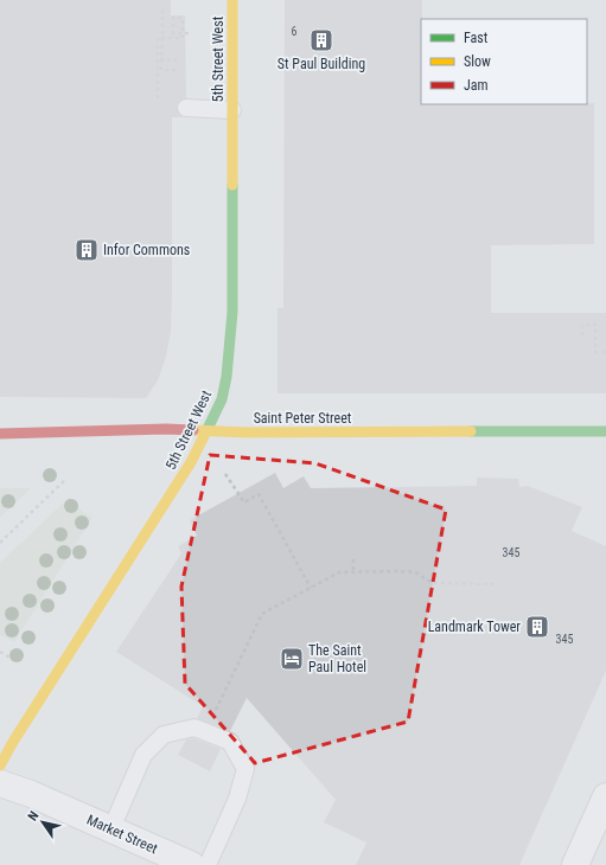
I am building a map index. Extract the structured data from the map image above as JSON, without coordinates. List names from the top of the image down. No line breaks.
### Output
{"streets":{"street":["5th Street West","Saint Peter Street","Market Street"]},"crossings":[["5th Street West","Saint Peter Street"]],"places":{"building":["St Paul Building","Infor Commons","Landmark Tower"],"hotel":["The Saint Paul Hotel"]},"house_numbers":["6","345","345"],"legend":["Fast","Slow","Jam"],"north":"top left"}
